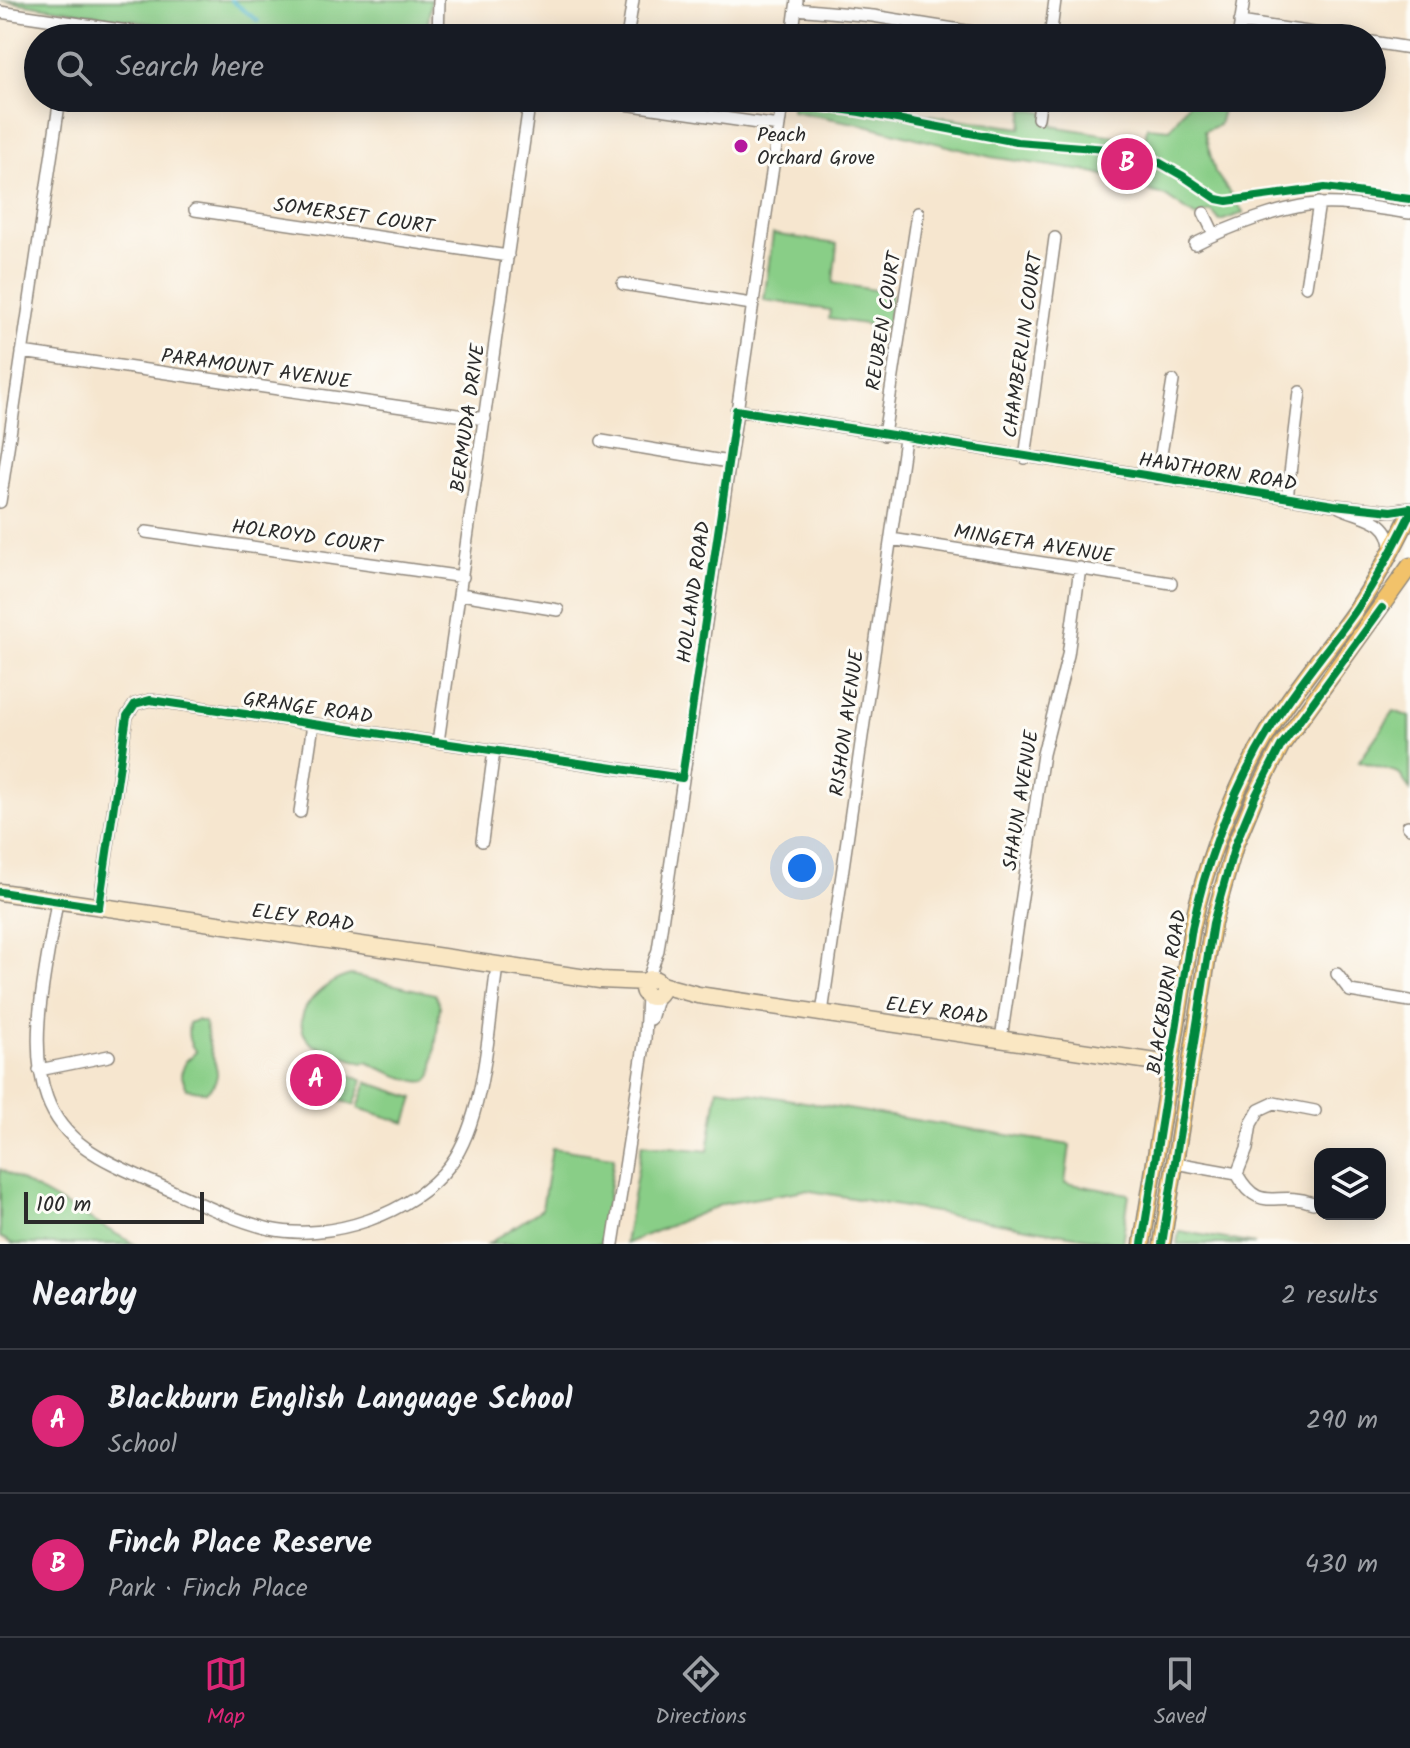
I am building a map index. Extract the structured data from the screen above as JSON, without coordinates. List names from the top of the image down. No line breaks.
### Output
{"streets":{"main road":["ELEY ROAD","BLACKBURN ROAD"],"street":["SOMERSET COURT","REUBEN COURT","CHAMBERLIN COURT","PARAMOUNT AVENUE","BERMUDA DRIVE","HAWTHORN ROAD","HOLROYD COURT","MINGETA AVENUE","HOLLAND ROAD","GRANGE ROAD","RISHON AVENUE","SHAUN AVENUE"]},"crossings":[["SOMERSET COURT","BERMUDA DRIVE"],["REUBEN COURT","HAWTHORN ROAD"],["CHAMBERLIN COURT","HAWTHORN ROAD"],["PARAMOUNT AVENUE","BERMUDA DRIVE"],["BERMUDA DRIVE","HOLROYD COURT"],["BERMUDA DRIVE","GRANGE ROAD"],["HAWTHORN ROAD","HOLLAND ROAD"],["HAWTHORN ROAD","RISHON AVENUE"],["HAWTHORN ROAD","BLACKBURN ROAD"],["MINGETA AVENUE","RISHON AVENUE"],["MINGETA AVENUE","SHAUN AVENUE"],["HOLLAND ROAD","GRANGE ROAD"],["HOLLAND ROAD","ELEY ROAD"],["GRANGE ROAD","ELEY ROAD"],["RISHON AVENUE","ELEY ROAD"],["SHAUN AVENUE","ELEY ROAD"],["ELEY ROAD","BLACKBURN ROAD"]],"places":["Peach Orchard Grove"],"scale_bar":"100 m","page":{"search":"Search here","pins":["B","A"],"scale":"100 m","heading":["Nearby","2 results"],"list":[{"mark":"A","name":"Blackburn English Language School","note":"School","value":"290 m"},{"mark":"B","name":"Finch Place Reserve","note":"Park · Finch Place","value":"430 m"}],"nav":["Map","Directions","Saved"]}}
